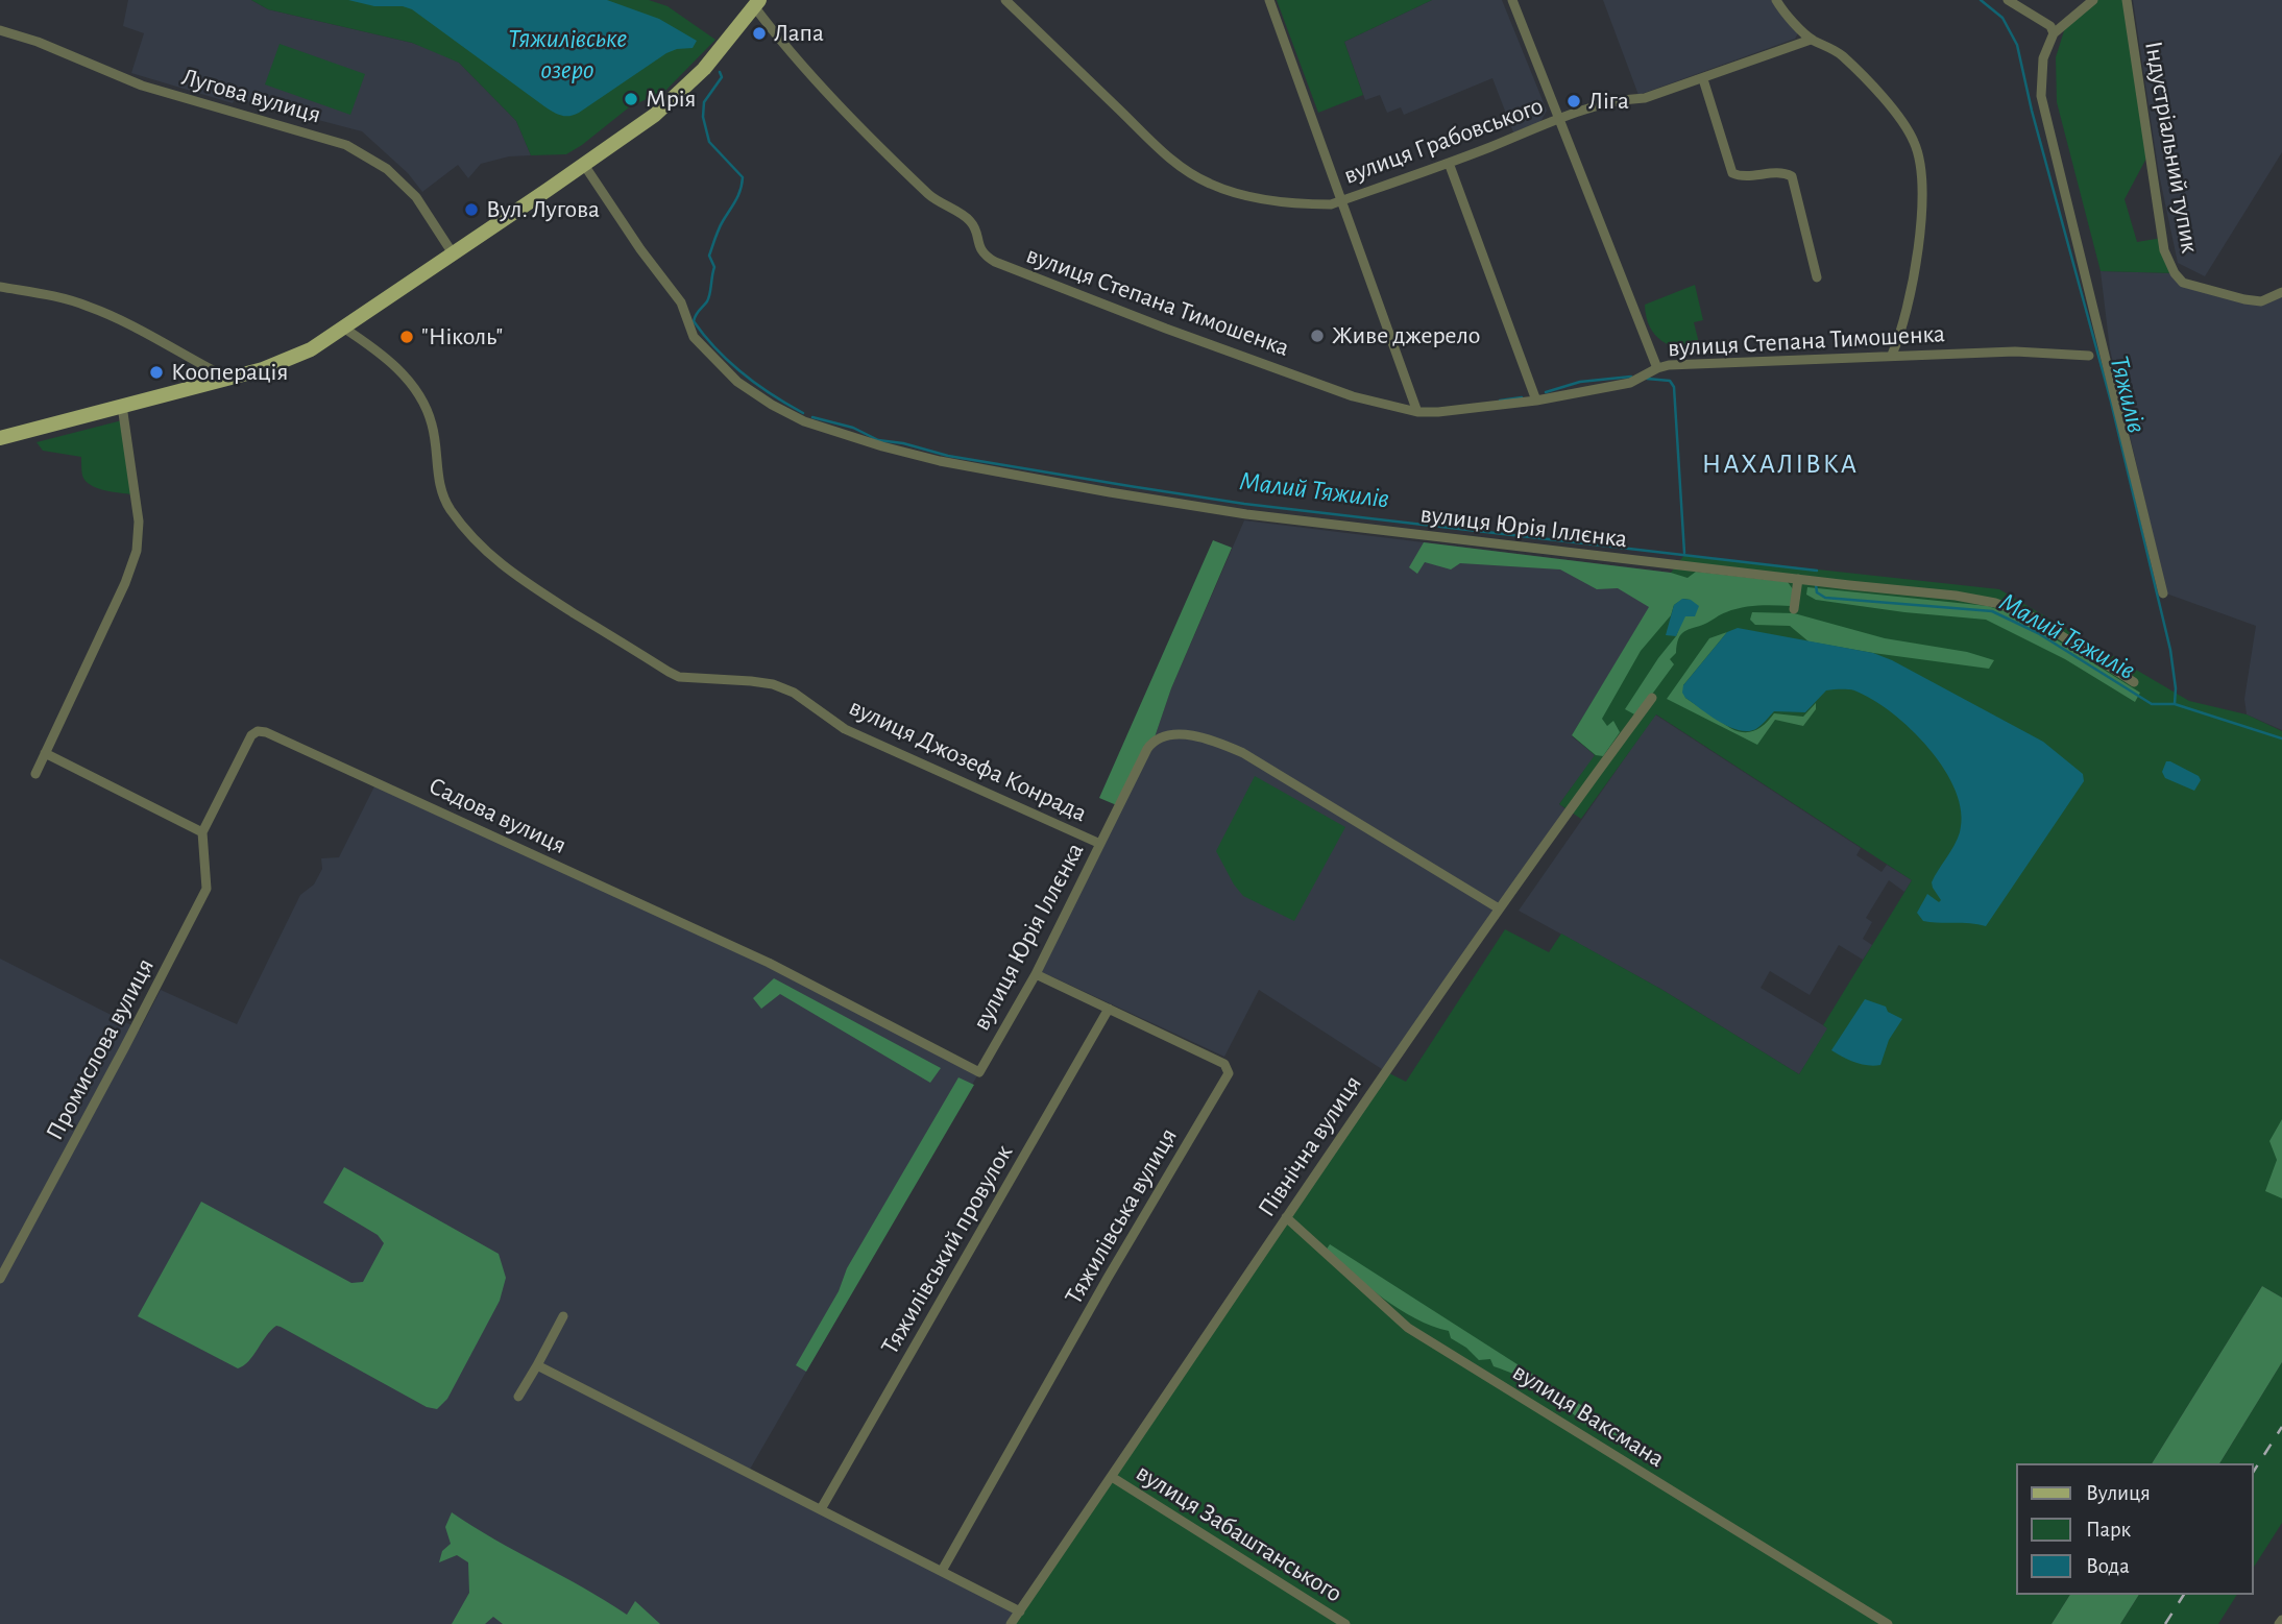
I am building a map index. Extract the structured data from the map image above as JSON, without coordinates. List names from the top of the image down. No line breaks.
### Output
{"streets":{"street":["Лугова вулиця","вулиця Грабовського","Індустріальний тупик","вулиця Степана Тимошенка","вулиця Юрія Іллєнка","вулиця Джозефа Конрада","Садова вулиця","Промислова вулиця","Північна вулиця","Тяжилівська вулиця","Тяжилівський провулок","вулиця Ваксмана","вулиця Забаштанського"]},"crossings":[["вулиця Юрія Іллєнка","вулиця Джозефа Конрада"],["вулиця Юрія Іллєнка","Садова вулиця"],["вулиця Юрія Іллєнка","Північна вулиця"],["вулиця Юрія Іллєнка","Тяжилівська вулиця"],["Садова вулиця","Промислова вулиця"],["Північна вулиця","вулиця Ваксмана"],["Північна вулиця","вулиця Забаштанського"],["Тяжилівська вулиця","Тяжилівський провулок"]],"districts":["НАХАЛІВКА"],"water":["Тяжилівське озеро","Тяжилів","Малий Тяжилів"],"places":["Лапа","Мрія","Ліга","Вул. Лугова","Живе джерело","\"Ніколь\"","Кооперація"],"legend":["Вулиця","Парк","Вода"]}
